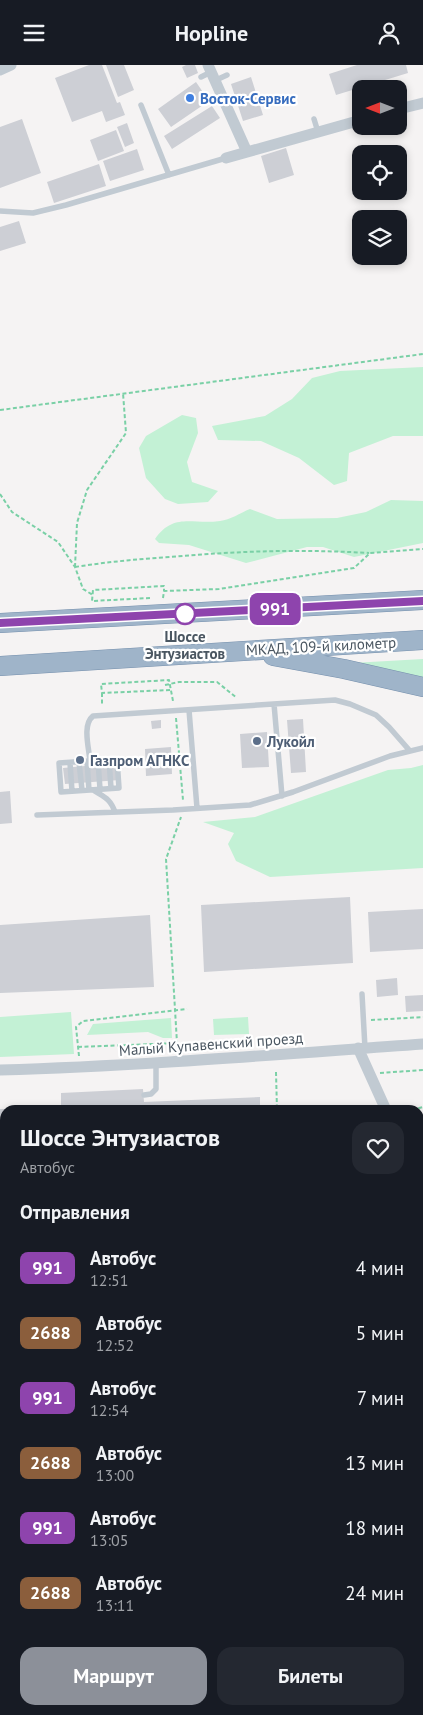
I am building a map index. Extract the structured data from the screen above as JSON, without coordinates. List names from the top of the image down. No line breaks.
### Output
{"streets":{"highway":["МКАД, 109-й километр"],"street":["Малый Купавенский проезд"]},"places":["Восток-Сервис","Шоссе Энтузиастов","Лукойл","Газпром АГНКС"],"lines":["bus line 991"],"north":"left","page":{"header":"Hopline","on_map":"991","heading":[["Шоссе Энтузиастов","Автобус"],"Отправления"],"list":[{"mark":"991","name":"Автобус","note":"12:51","value":"4 мин"},{"mark":"2688","name":"Автобус","note":"12:52","value":"5 мин"},{"mark":"991","name":"Автобус","note":"12:54","value":"7 мин"},{"mark":"2688","name":"Автобус","note":"13:00","value":"13 мин"},{"mark":"991","name":"Автобус","note":"13:05","value":"18 мин"},{"mark":"2688","name":"Автобус","note":"13:11","value":"24 мин"}],"buttons":["Маршрут","Билеты"]}}
